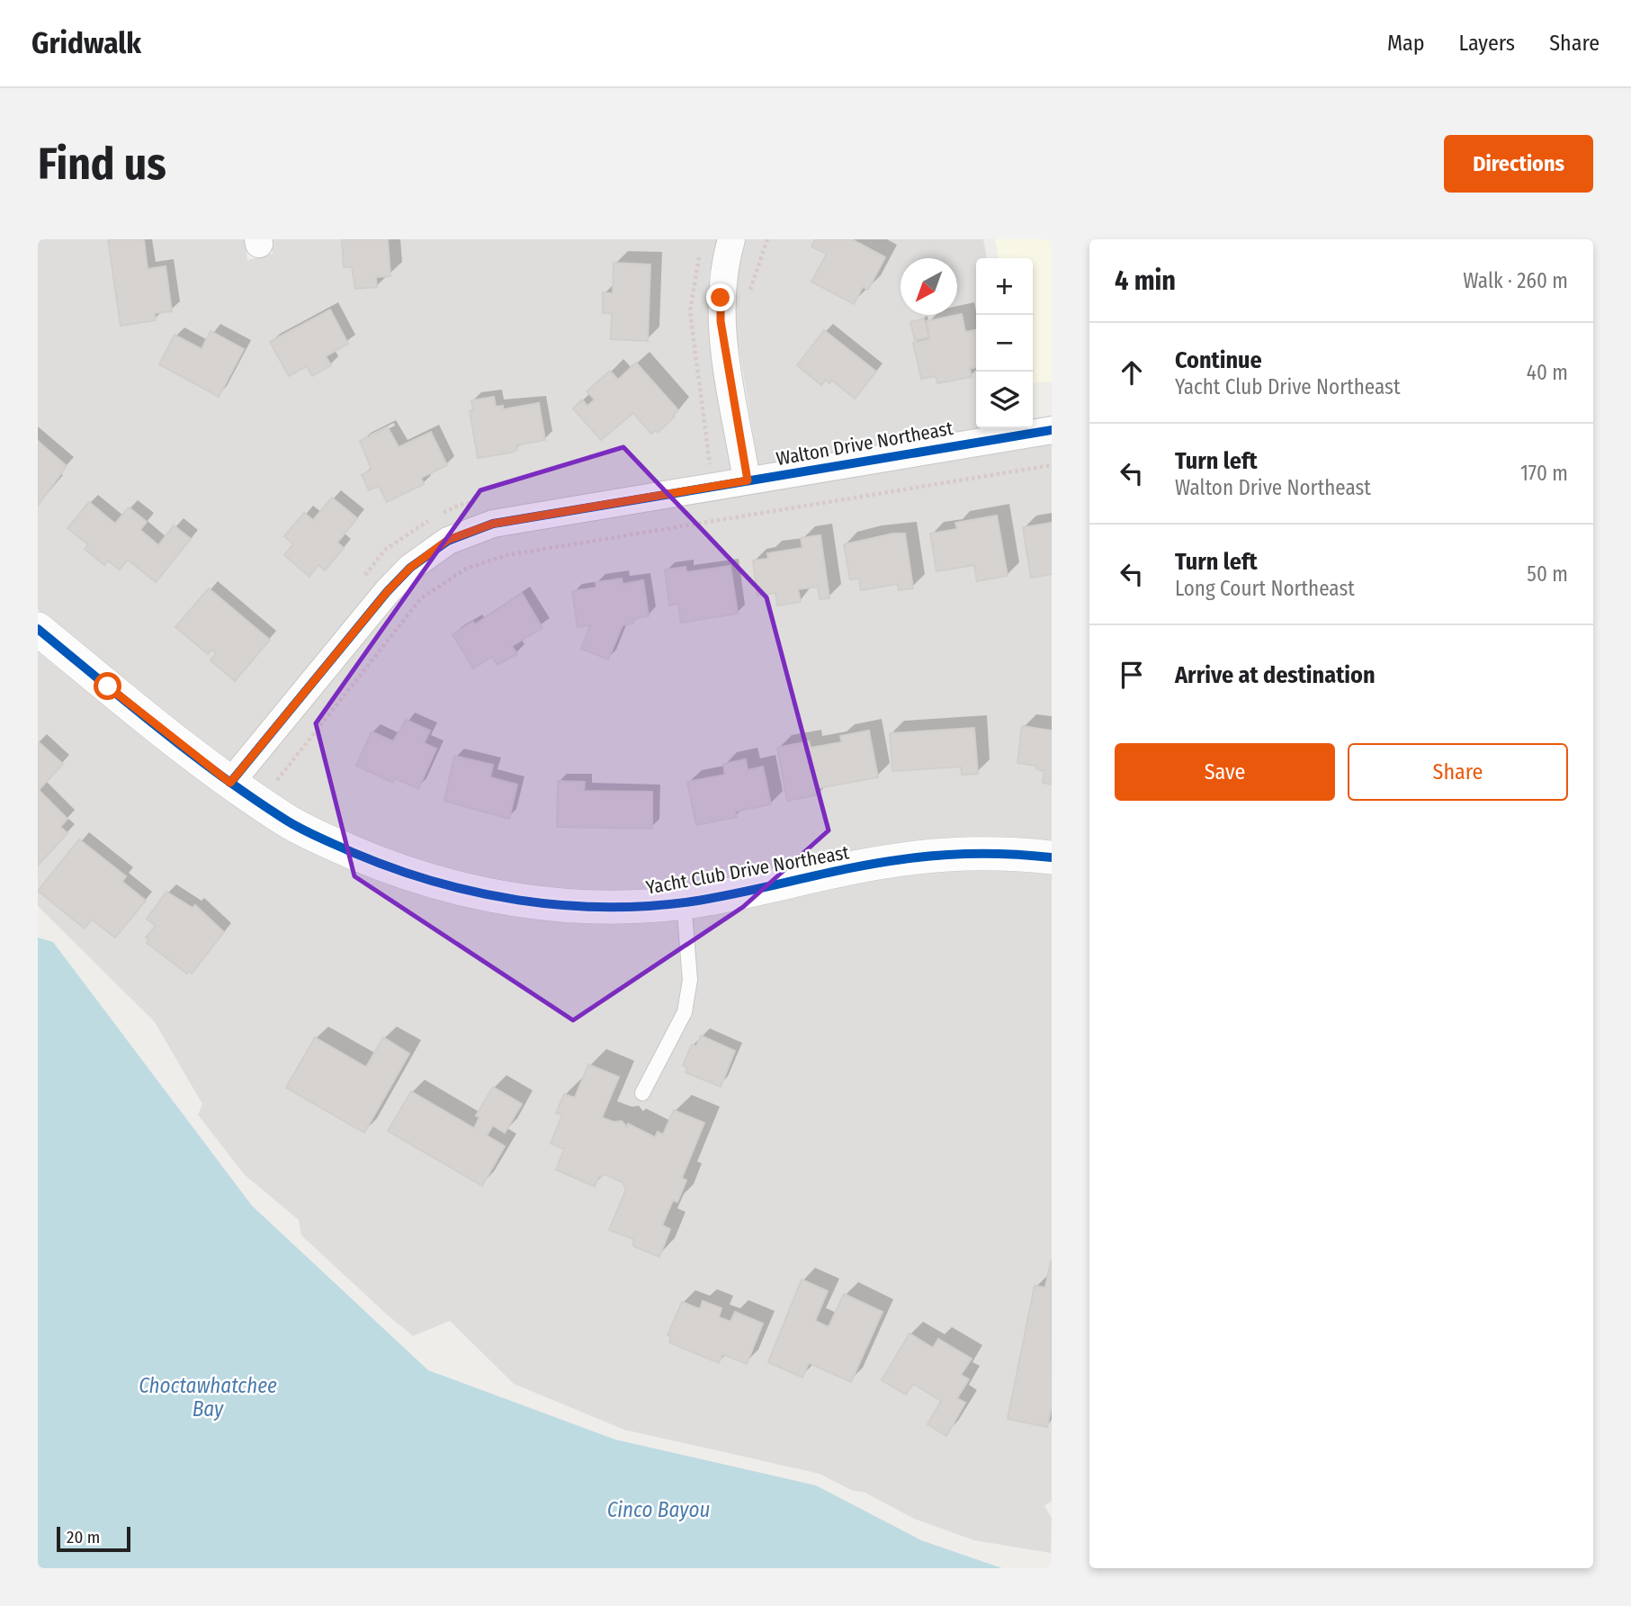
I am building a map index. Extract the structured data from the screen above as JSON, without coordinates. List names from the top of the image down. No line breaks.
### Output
{"streets":{"street":["Walton Drive Northeast","Yacht Club Drive Northeast"]},"crossings":[["Walton Drive Northeast","Yacht Club Drive Northeast"]],"water":["Choctawhatchee Bay","Cinco Bayou"],"scale_bar":"20 m","north":"bottom left","page":{"header":"Gridwalk","nav":["Map","Layers","Share"],"buttons":["Directions",["Save","Share"]],"title":"Find us","heading":["4 min","Walk · 260 m"],"map_buttons":["+","−"],"list":[["Continue","Yacht Club Drive Northeast","40 m"],["Turn left","Walton Drive Northeast","170 m"],["Turn left","Long Court Northeast","50 m"],"Arrive at destination"],"scale":"20 m"}}
